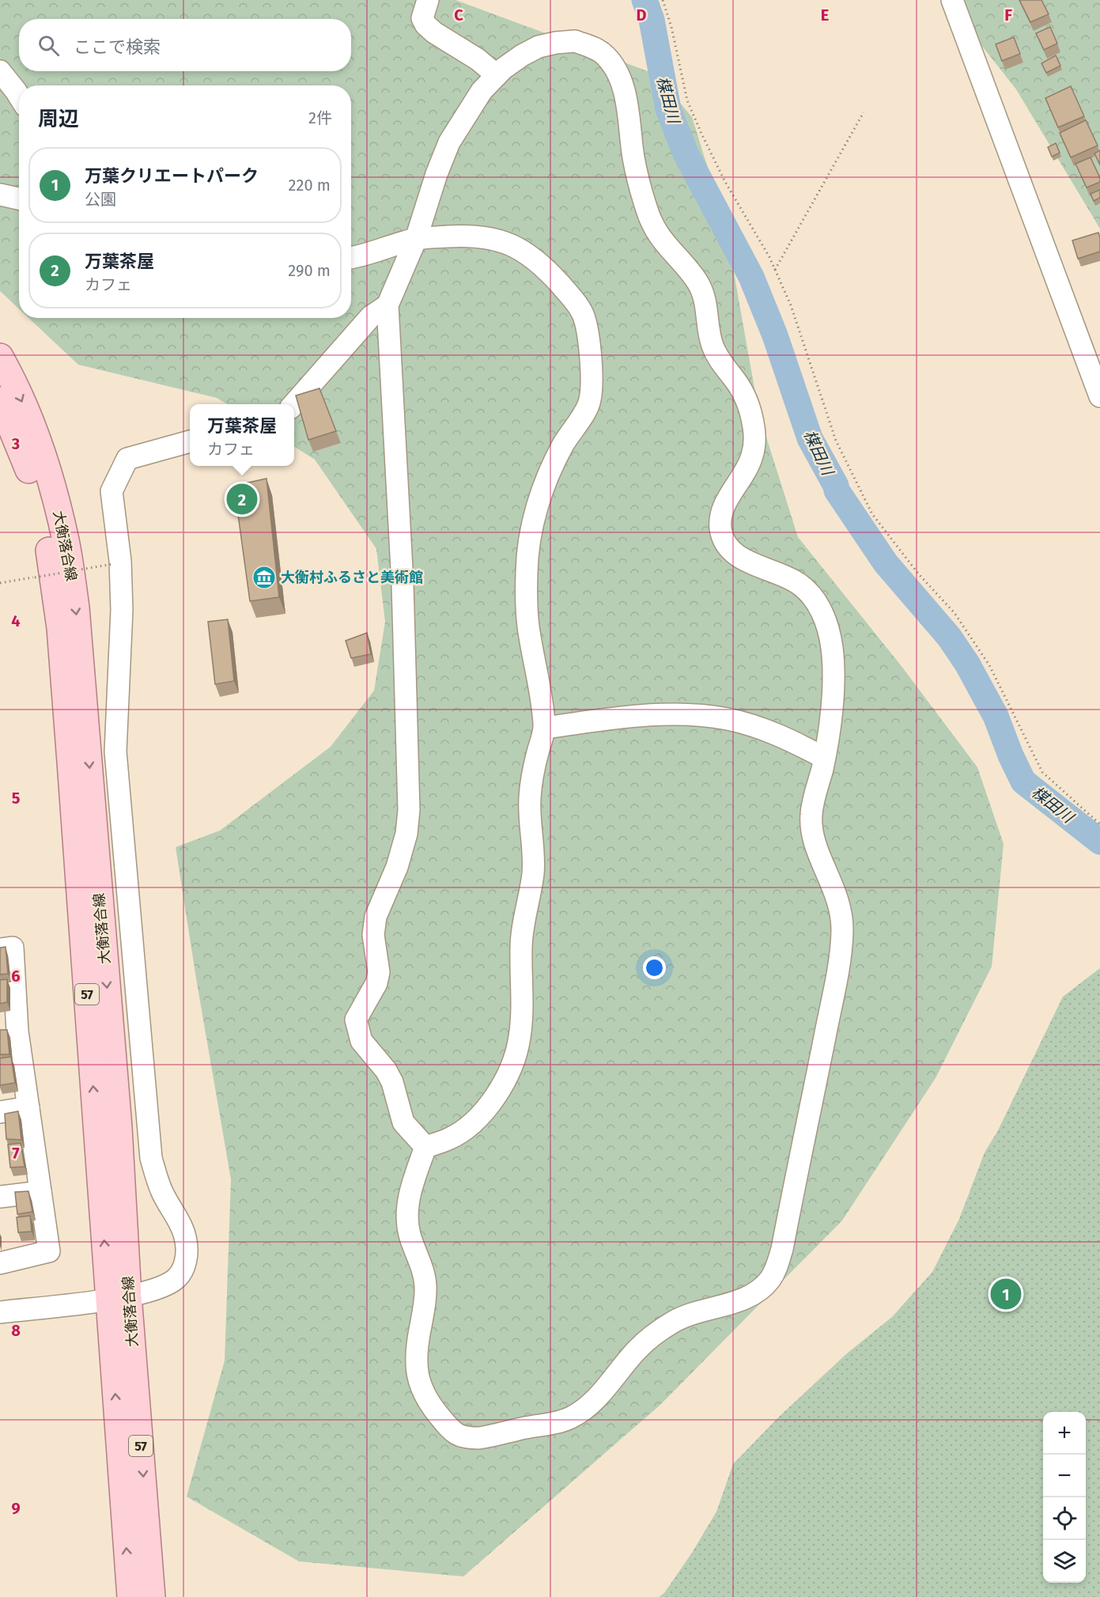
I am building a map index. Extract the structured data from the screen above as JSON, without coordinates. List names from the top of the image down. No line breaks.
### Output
{"streets":{"main road":["大衡落合線","57"]},"water":["楳田川"],"places":{"museum":["大衡村ふるさと美術館"]},"page":{"search":"ここで検索","heading":["周辺","2件"],"list":[{"mark":"1","name":"万葉クリエートパーク","note":"公園","value":"220 m"},{"mark":"2","name":"万葉茶屋","note":"カフェ","value":"290 m"}],"popup":["万葉茶屋","カフェ"],"pins":["2","1"],"map_buttons":["+","−"]},"grid":{"columns":["C","D","E","F"],"rows":["3","4","5","6","7","8","9"]}}
